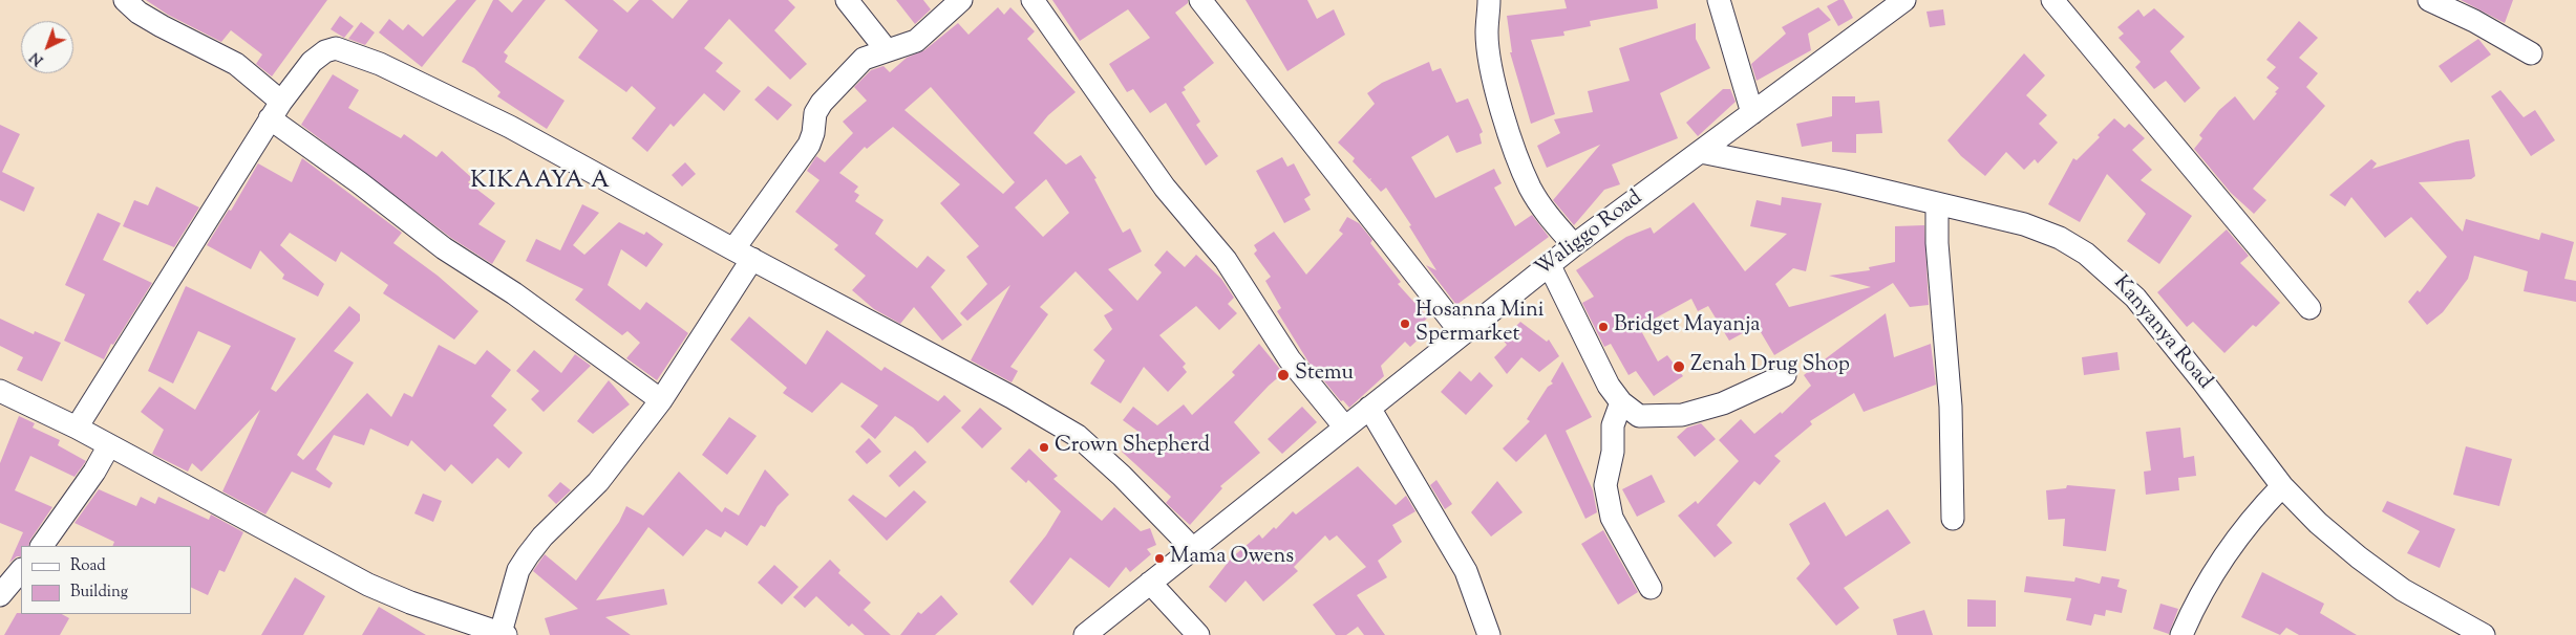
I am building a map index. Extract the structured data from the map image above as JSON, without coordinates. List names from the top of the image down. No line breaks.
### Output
{"streets":{"street":["Waliggo Road","Kanyanya Road"]},"crossings":[["Waliggo Road","Kanyanya Road"]],"districts":["KIKAAYA A"],"places":["Hosanna Mini Spermarket","Bridget Mayanja","Zenah Drug Shop","Stemu","Crown Shepherd","Mama Owens"],"legend":["Road","Building"],"north":"bottom left"}
